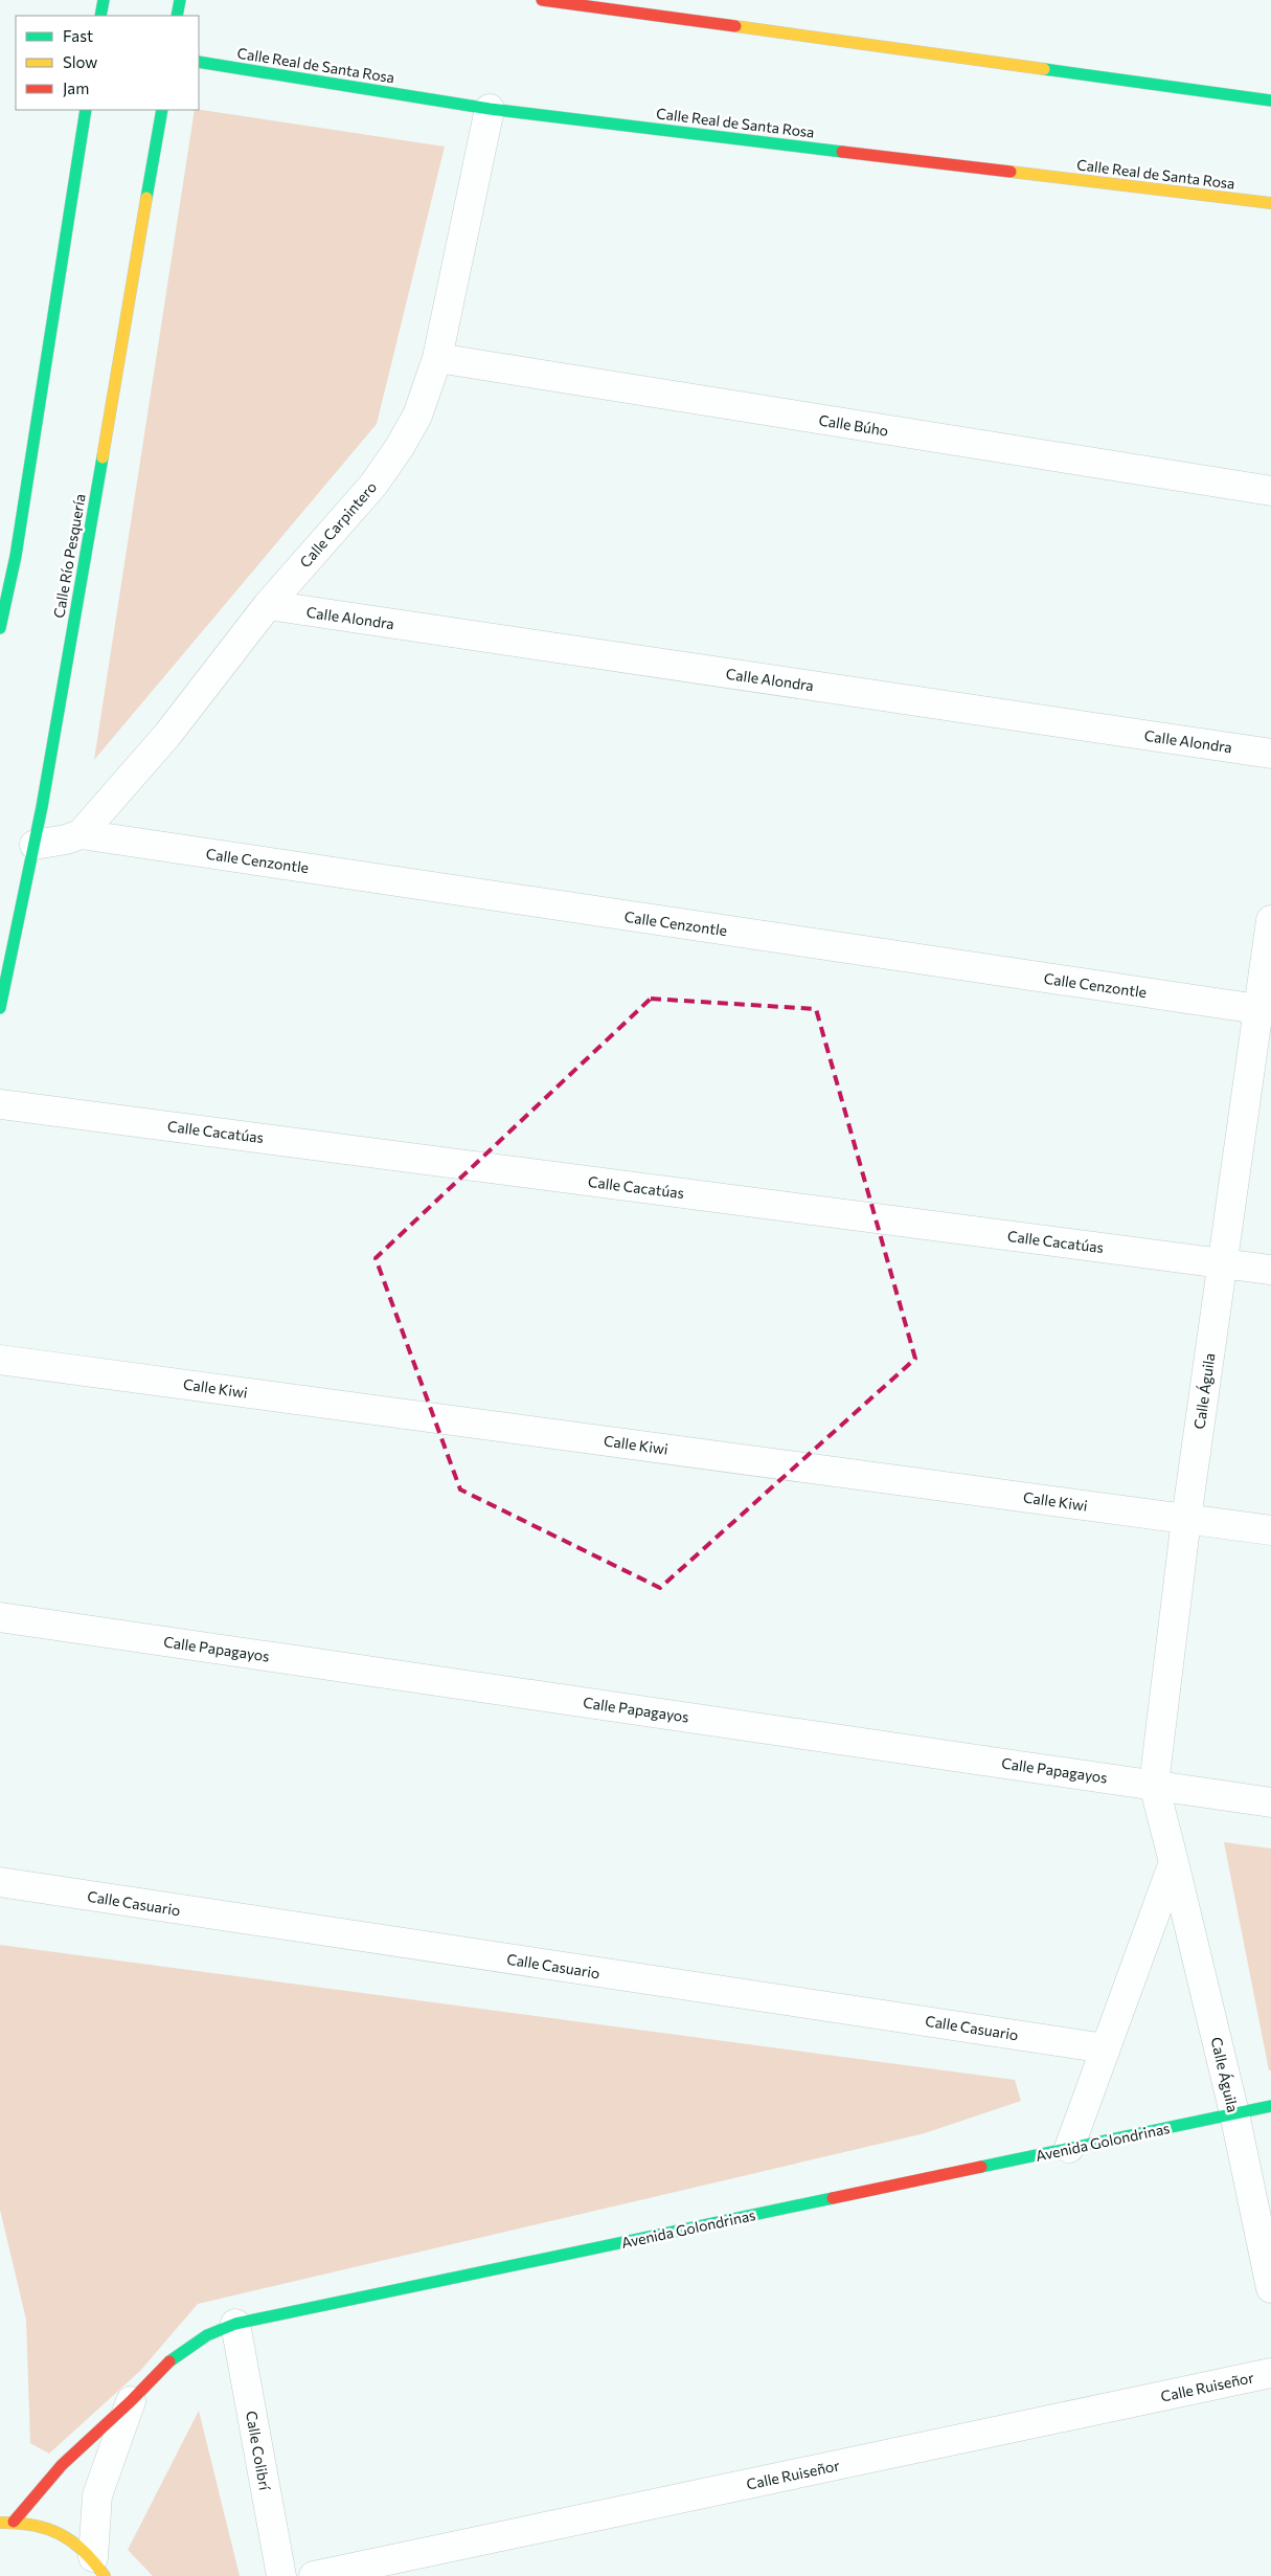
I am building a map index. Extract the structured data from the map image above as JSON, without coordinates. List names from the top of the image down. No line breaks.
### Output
{"streets":{"street":["Calle Real de Santa Rosa","Calle Búho","Calle Carpintero","Calle Río Pesquería","Calle Alondra","Calle Cenzontle","Calle Cacatúas","Calle Kiwi","Calle Águila","Calle Papagayos","Calle Casuario","Avenida Golondrinas","Calle Ruiseñor","Calle Colibrí"]},"crossings":[["Calle Real de Santa Rosa","Calle Carpintero"],["Calle Búho","Calle Carpintero"],["Calle Carpintero","Calle Alondra"],["Calle Carpintero","Calle Cenzontle"],["Calle Cenzontle","Calle Águila"],["Calle Cacatúas","Calle Águila"],["Calle Kiwi","Calle Águila"],["Calle Águila","Calle Papagayos"],["Calle Águila","Avenida Golondrinas"],["Avenida Golondrinas","Calle Colibrí"]],"legend":["Fast","Slow","Jam"]}
